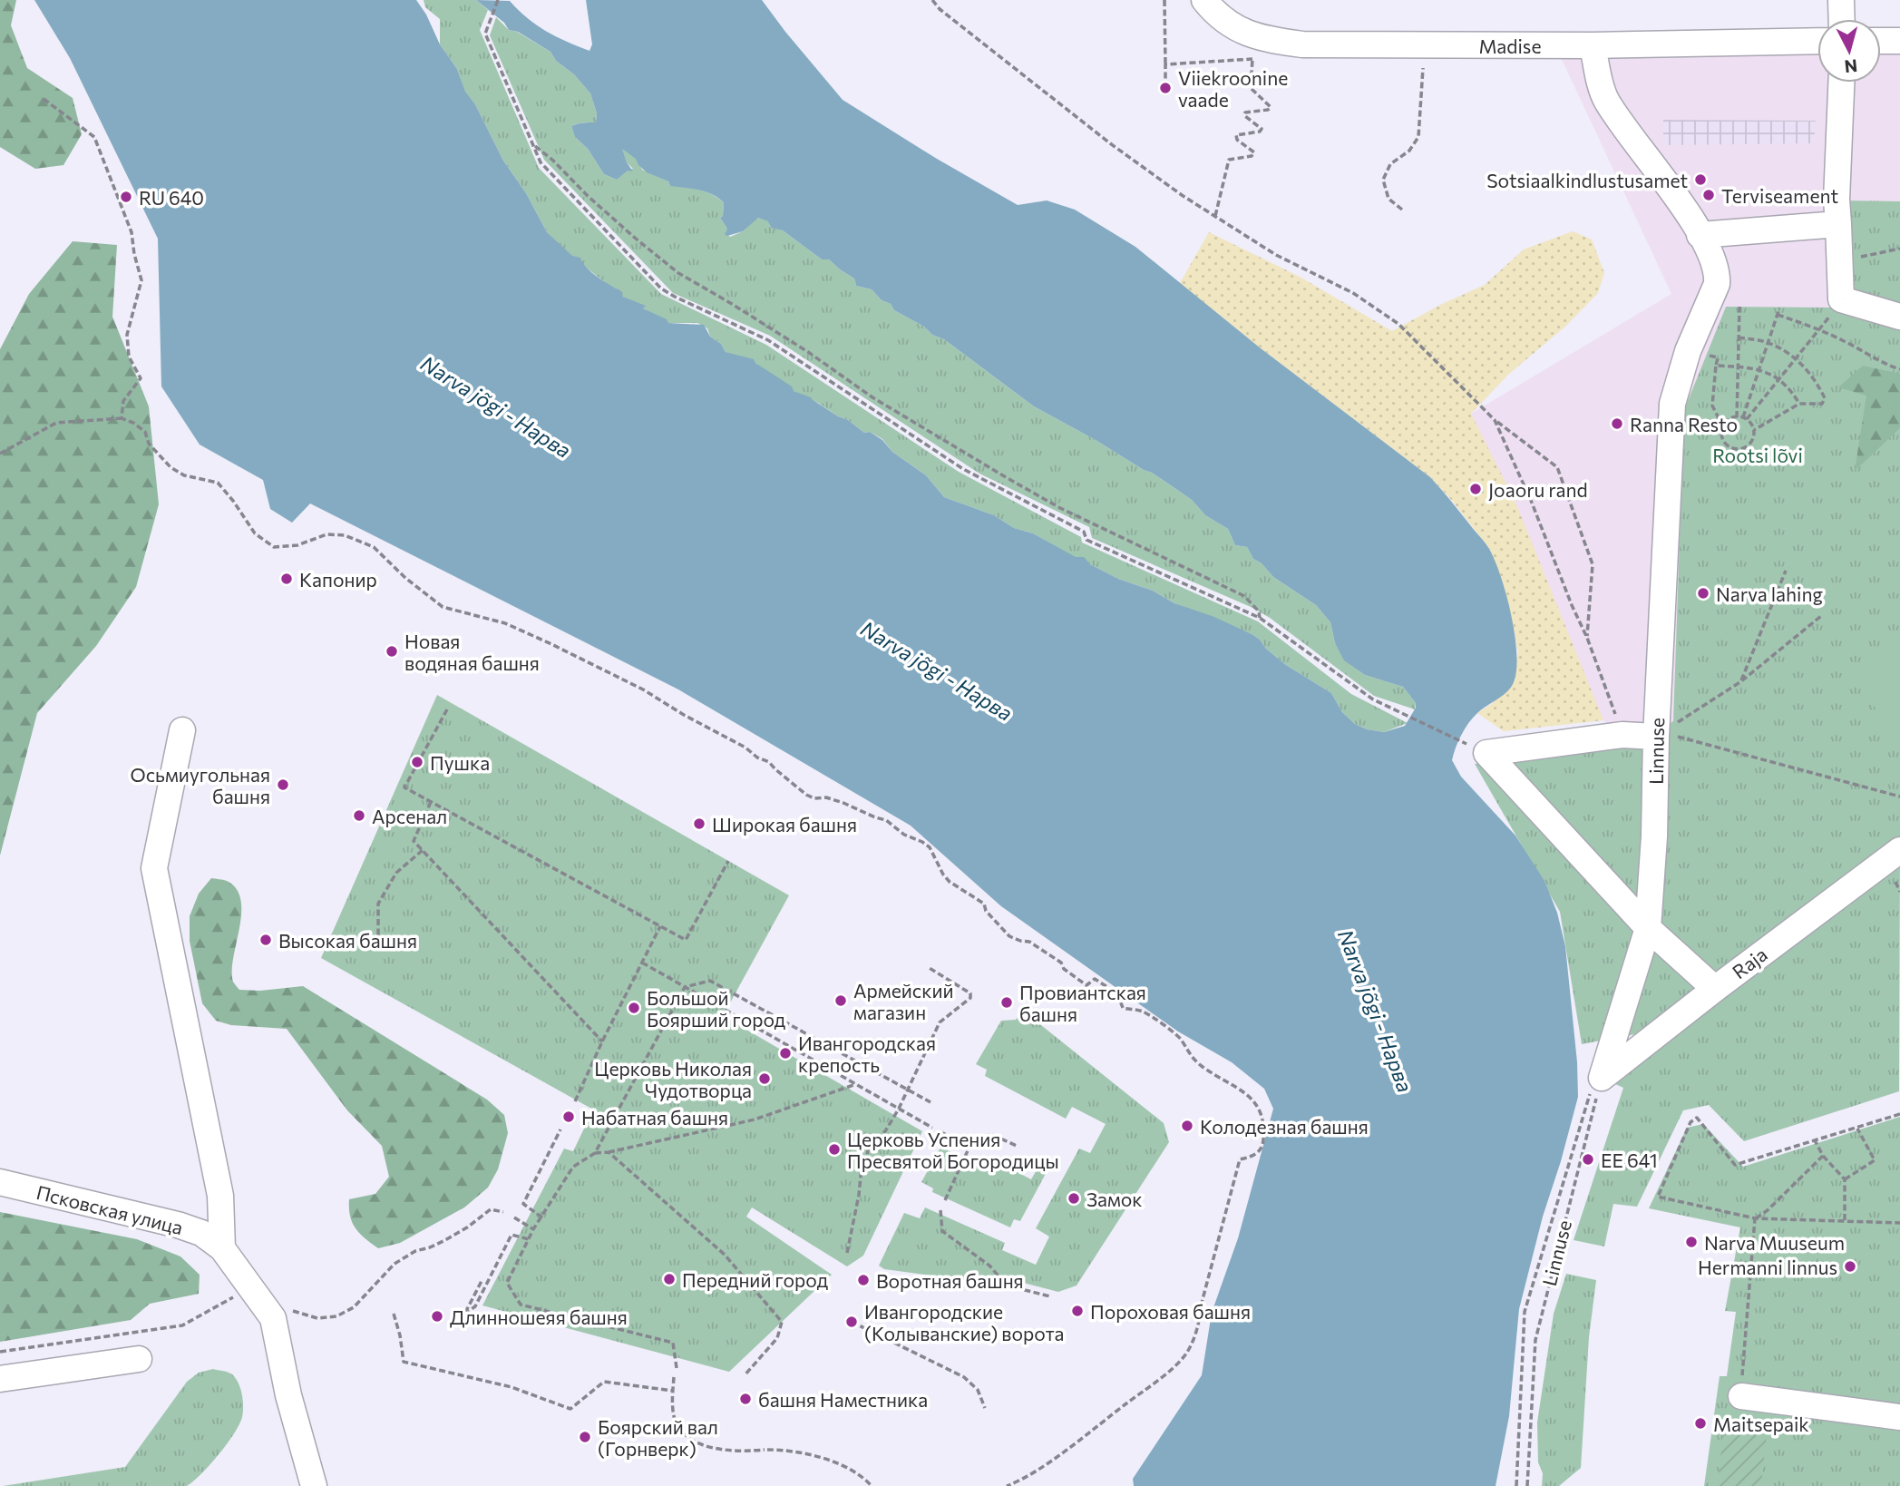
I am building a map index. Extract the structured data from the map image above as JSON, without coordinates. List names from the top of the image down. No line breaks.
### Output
{"streets":{"street":["Madise","Linnuse","Raja","Псковская улица"]},"crossings":[["Madise","Linnuse"],["Linnuse","Raja"]],"water":["Narva jõgi - Нарва"],"parks":["Rootsi lõvi"],"places":["Viiekroonine vaade","Sotsiaalkindlustusamet","Terviseament","RU 640","Ranna Resto","Joaoru rand","Капонир","Narva lahing","Новая водяная башня","Пушка","Осьмиугольная башня","Арсенал","Широкая башня","Высокая башня","Армейский магазин","Провиантская башня","Большой Боярший город","Ивангородская крепость","Церковь Николая Чудотворца","Набатная башня","Колодезная башня","Церковь Успения Пресвятой Богородицы","EE 641","Замок","Narva Muuseum","Hermanni linnus","Передний город","Воротная башня","Пороховая башня","Длинношеяя башня","Ивангородские (Колыванские) ворота","башня Наместника","Maitsepaik","Боярский вал (Горнверк)"],"north":"bottom"}
